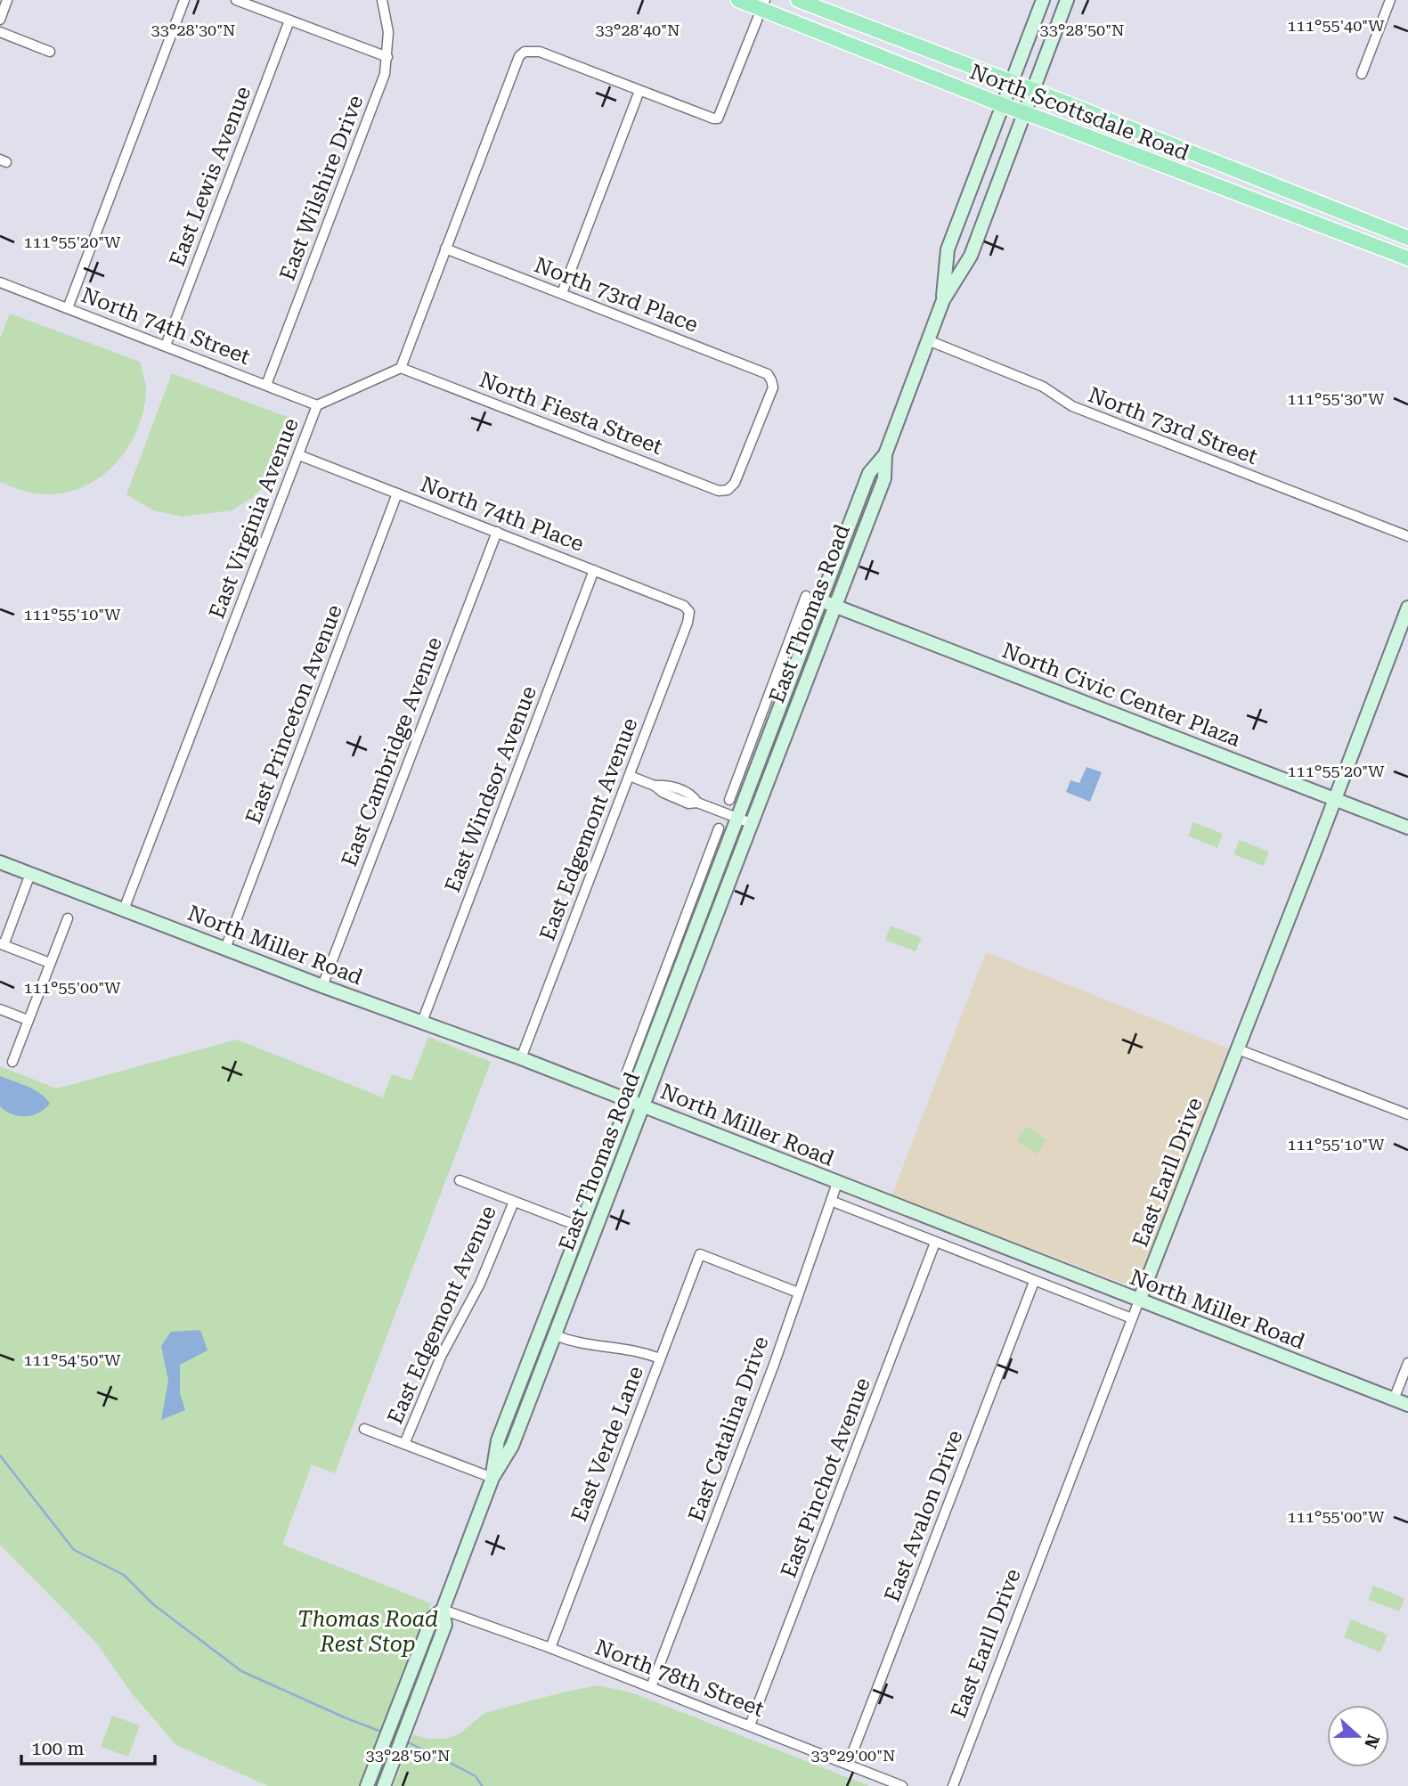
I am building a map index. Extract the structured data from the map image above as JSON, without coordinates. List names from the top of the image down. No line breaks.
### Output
{"streets":{"main road":["North Scottsdale Road","East Thomas Road","North Civic Center Plaza","North Miller Road","East Earll Drive"],"street":["East Lewis Avenue","East Wilshire Drive","North 73rd Place","North 74th Street","North Fiesta Street","North 73rd Street","North 74th Place","East Virginia Avenue","East Princeton Avenue","East Cambridge Avenue","East Windsor Avenue","East Edgemont Avenue","East Catalina Drive","East Verde Lane","East Pinchot Avenue","East Avalon Drive","North 78th Street"]},"crossings":[["North Scottsdale Road","East Thomas Road"],["East Lewis Avenue","North 74th Street"],["East Wilshire Drive","North 74th Street"],["North 73rd Place","North Fiesta Street"],["North 74th Street","East Virginia Avenue"],["North Fiesta Street","East Virginia Avenue"],["North 73rd Street","East Thomas Road"],["North 74th Place","East Virginia Avenue"],["North 74th Place","East Princeton Avenue"],["North 74th Place","East Cambridge Avenue"],["North 74th Place","East Windsor Avenue"],["North 74th Place","East Edgemont Avenue"],["East Virginia Avenue","North Miller Road"],["East Thomas Road","North Civic Center Plaza"],["East Thomas Road","North Miller Road"],["East Thomas Road","North 78th Street"],["North Civic Center Plaza","East Earll Drive"],["East Princeton Avenue","North Miller Road"],["East Cambridge Avenue","North Miller Road"],["East Windsor Avenue","North Miller Road"],["East Edgemont Avenue","North Miller Road"],["North Miller Road","East Earll Drive"],["North Miller Road","East Catalina Drive"],["North Miller Road","East Pinchot Avenue"],["North Miller Road","East Avalon Drive"],["East Catalina Drive","East Verde Lane"],["East Catalina Drive","North 78th Street"],["East Verde Lane","North 78th Street"],["East Pinchot Avenue","North 78th Street"],["East Avalon Drive","North 78th Street"]],"parks":["Thomas Road Rest Stop"],"scale_bar":"100 m","north":"right","coordinates":["111°55'40\"W","33°28'30\"N","33°28'40\"N","33°28'50\"N","111°55'20\"W","111°55'30\"W","111°55'10\"W","111°55'00\"W","111°54'50\"W","33°29'00\"N"]}
